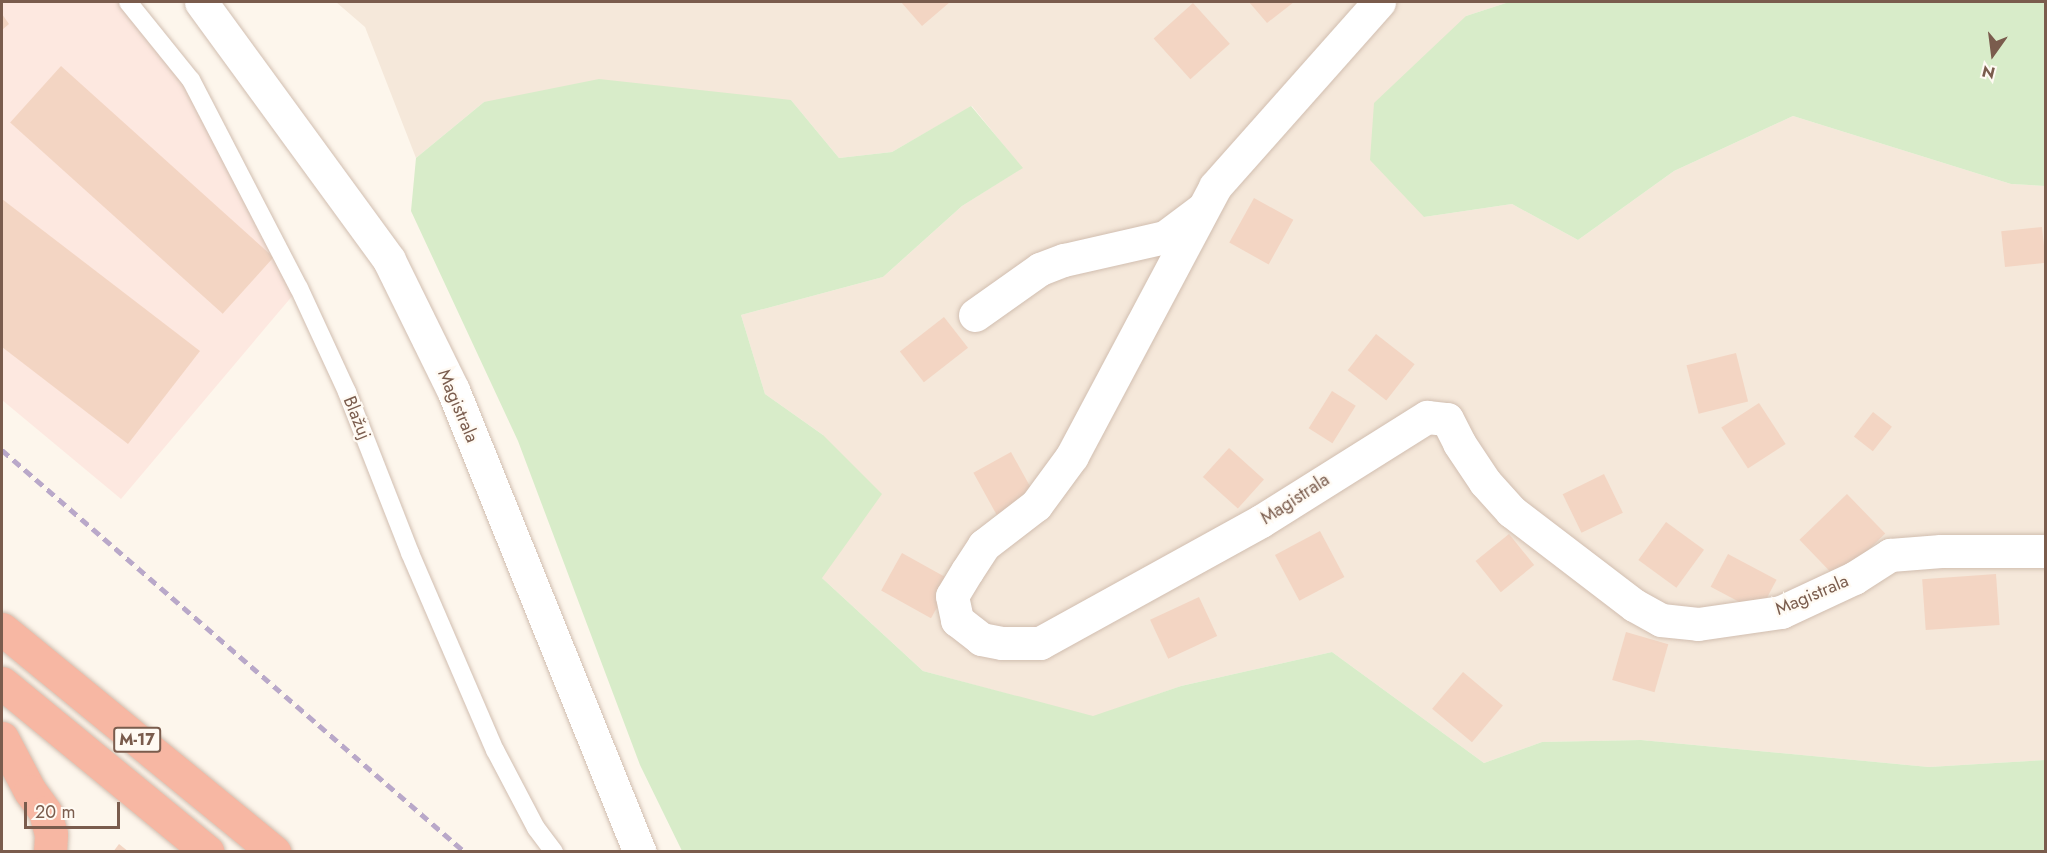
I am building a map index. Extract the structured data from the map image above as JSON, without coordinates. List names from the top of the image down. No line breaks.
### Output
{"streets":{"highway":["M-17"],"street":["Magistrala"],"lane":["Blažuj"]},"scale_bar":"20 m","north":"bottom"}
